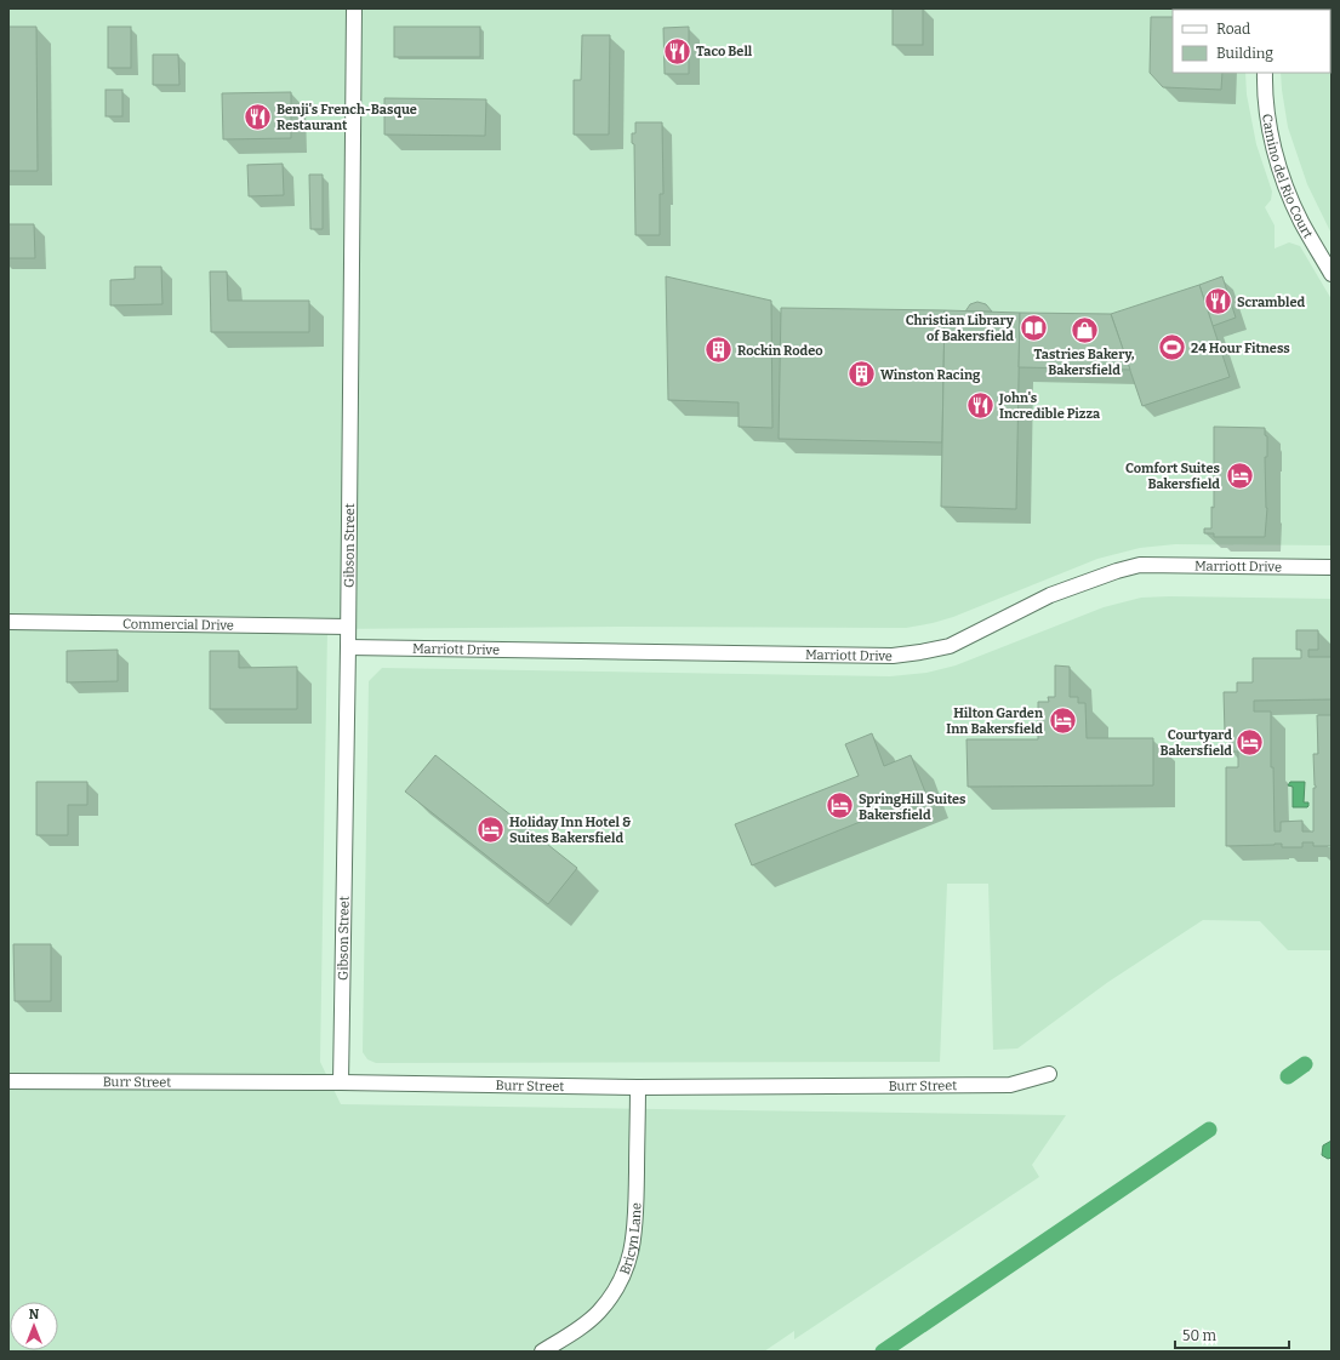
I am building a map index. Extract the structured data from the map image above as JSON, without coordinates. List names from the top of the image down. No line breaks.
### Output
{"streets":{"street":["Camino del Rio Court","Gibson Street","Marriott Drive","Commercial Drive","Burr Street","Bricyn Lane"]},"crossings":[["Gibson Street","Marriott Drive"],["Gibson Street","Commercial Drive"],["Gibson Street","Burr Street"],["Burr Street","Bricyn Lane"]],"places":{"restaurant":["Taco Bell","Benji's French-Basque Restaurant","Scrambled","John's Incredible Pizza"],"library":["Christian Library of Bakersfield"],"shop":["Tastries Bakery, Bakersfield"],"sports":["24 Hour Fitness"],"building":["Rockin Rodeo","Winston Racing"],"hotel":["Comfort Suites Bakersfield","Hilton Garden Inn Bakersfield","Courtyard Bakersfield","SpringHill Suites Bakersfield","Holiday Inn Hotel & Suites Bakersfield"]},"legend":["Road","Building"],"scale_bar":"50 m","north":"top"}
